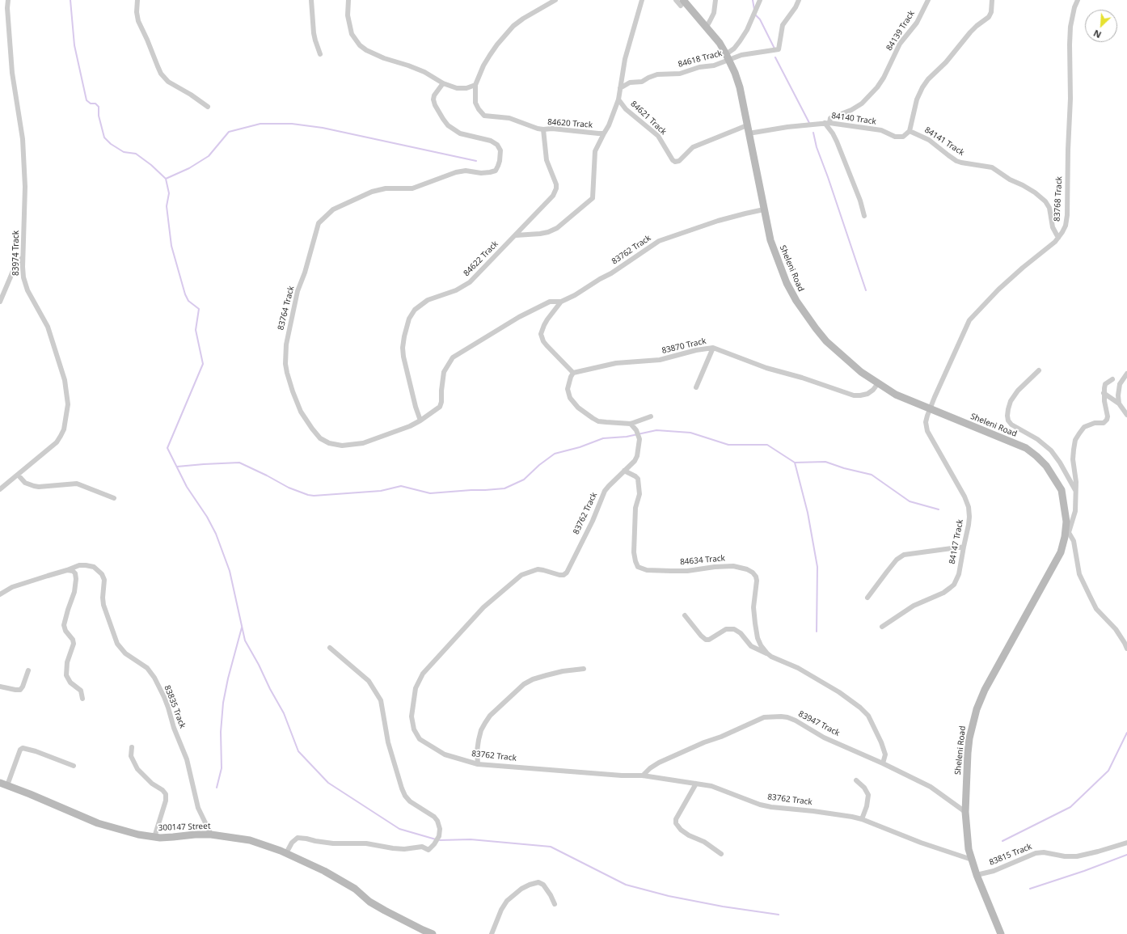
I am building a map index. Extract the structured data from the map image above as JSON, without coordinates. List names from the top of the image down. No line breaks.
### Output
{"streets":{"street":["84139 Track","84618 Track","84621 Track","84140 Track","84620 Track","84141 Track","83768 Track","83762 Track","83974 Track","84622 Track","Sheleni Road","83764 Track","83870 Track","84147 Track","84634 Track","83835 Track","83947 Track","300147 Street","83815 Track"]},"crossings":[["84139 Track","84140 Track"],["84618 Track","84620 Track"],["84618 Track","Sheleni Road"],["84621 Track","84620 Track"],["84621 Track","Sheleni Road"],["84140 Track","84141 Track"],["84140 Track","Sheleni Road"],["84620 Track","84622 Track"],["84141 Track","83768 Track"],["83768 Track","Sheleni Road"],["83768 Track","84147 Track"],["83762 Track","Sheleni Road"],["83762 Track","83764 Track"],["83762 Track","83870 Track"],["83762 Track","84634 Track"],["83762 Track","83947 Track"],["84622 Track","83764 Track"],["Sheleni Road","83870 Track"],["Sheleni Road","84147 Track"],["Sheleni Road","83947 Track"],["Sheleni Road","83815 Track"],["84634 Track","83947 Track"],["83835 Track","300147 Street"]],"north":"bottom left"}
